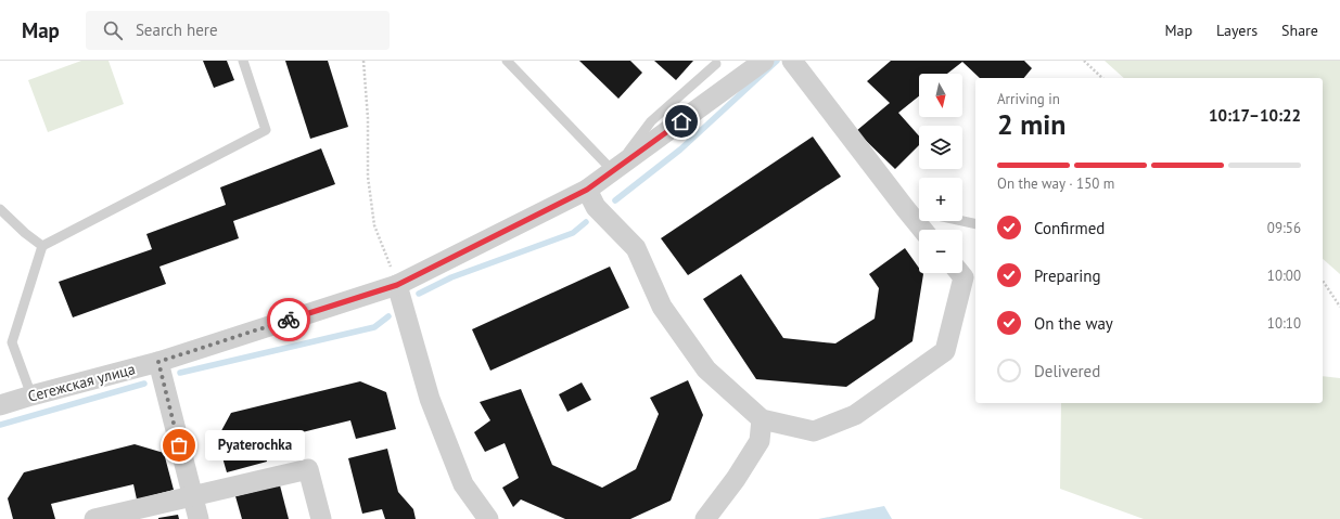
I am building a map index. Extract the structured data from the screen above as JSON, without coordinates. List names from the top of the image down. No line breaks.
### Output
{"streets":{"street":["Сегежская улица"]},"places":["Pyaterochka"],"north":"bottom","page":{"header":"Map","search":"Search here","nav":["Map","Layers","Share"],"map_buttons":["+","−"],"heading":["2 min","Arriving in","10:17–10:22"],"bar":"On the way · 150 m","list":[["Confirmed","09:56"],["Preparing","10:00"],["On the way","10:10"],"Delivered"],"bubble":"Pyaterochka"}}
